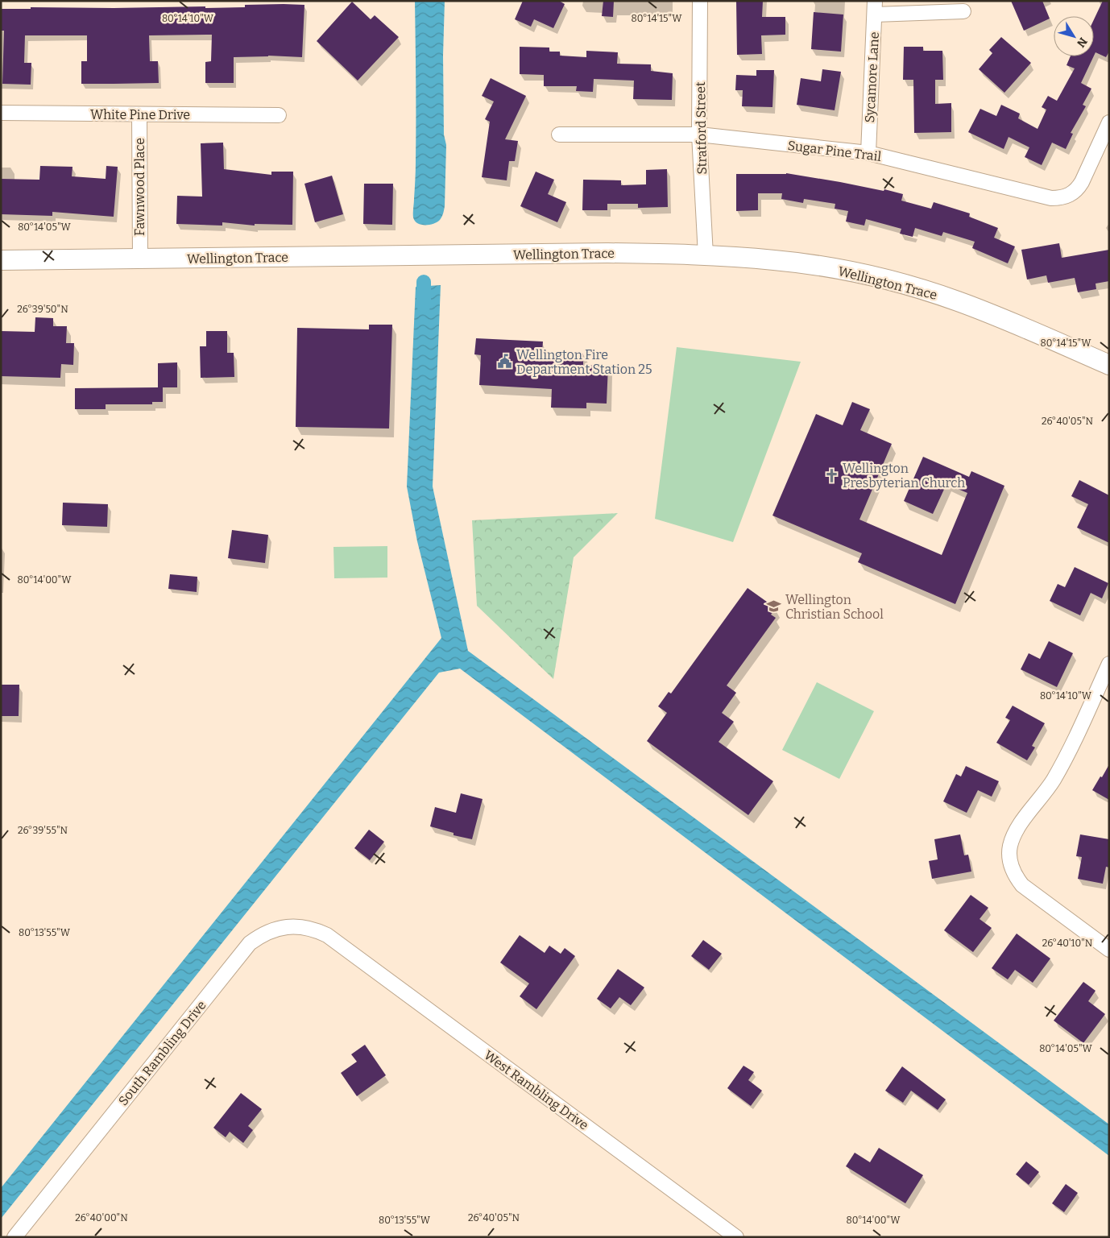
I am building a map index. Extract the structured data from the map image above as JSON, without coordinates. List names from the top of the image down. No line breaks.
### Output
{"streets":{"street":["Sycamore Lane","White Pine Drive","Stratford Street","Sugar Pine Trail","Fawnwood Place","Wellington Trace","South Rambling Drive","West Rambling Drive"]},"crossings":[["Sycamore Lane","Sugar Pine Trail"],["White Pine Drive","Fawnwood Place"],["Stratford Street","Sugar Pine Trail"],["Stratford Street","Wellington Trace"],["Fawnwood Place","Wellington Trace"],["South Rambling Drive","West Rambling Drive"]],"places":{"public building":["Wellington Fire Department Station 25"],"church":["Wellington Presbyterian Church"],"school or university":["Wellington Christian School"]},"north":"bottom right","coordinates":["80°14'10\"W","80°14'15\"W","80°14'05\"W","26°39'50\"N","26°40'05\"N","80°14'00\"W","26°39'55\"N","80°13'55\"W","26°40'10\"N","26°40'00\"N"]}
